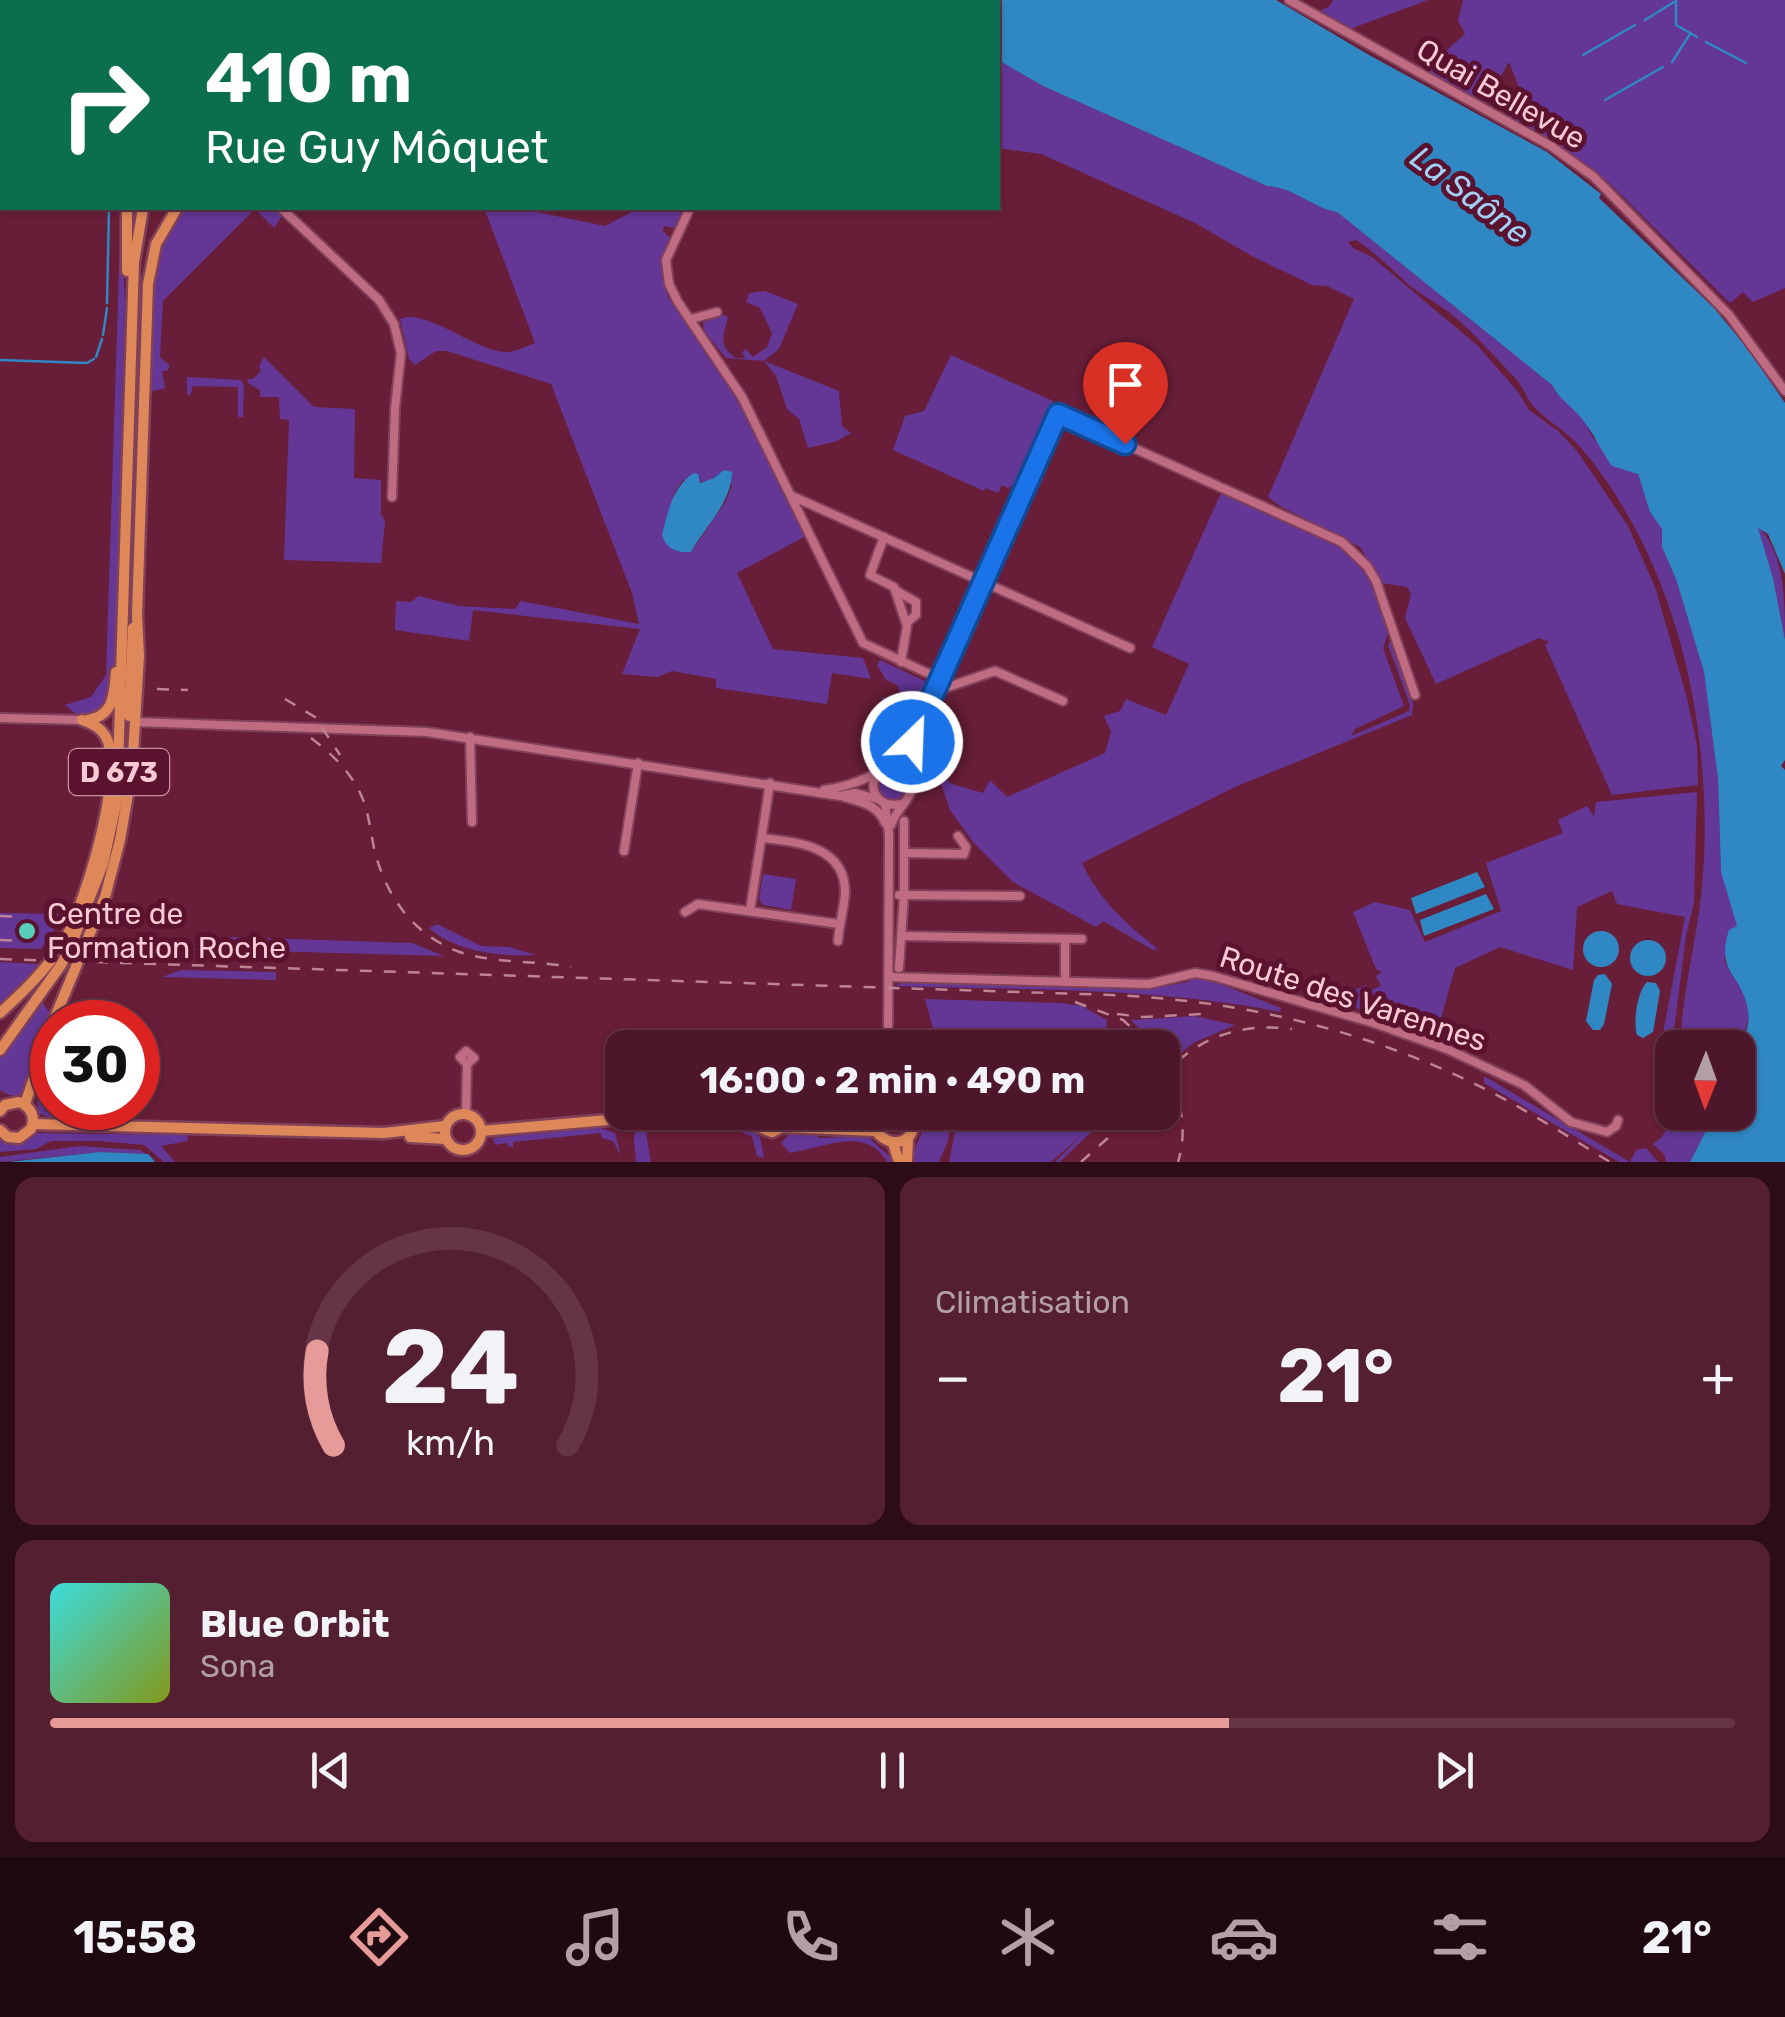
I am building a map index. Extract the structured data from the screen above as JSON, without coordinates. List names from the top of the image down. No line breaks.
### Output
{"streets":{"main road":["D 673"],"street":["Quai Bellevue","Route des Varennes"]},"water":["La Saône"],"places":["Centre de Formation Roche"],"north":"bottom","page":{"turn":["410 m","Rue Guy Môquet"],"limit":"30","trip":"16:00 · 2 min · 490 m","tile":"Climatisation","heat":["−","21°","+"],"song":["Blue Orbit","Sona"],"tabs":["15:58","21°"],"gauge":["24","km/h"]}}
